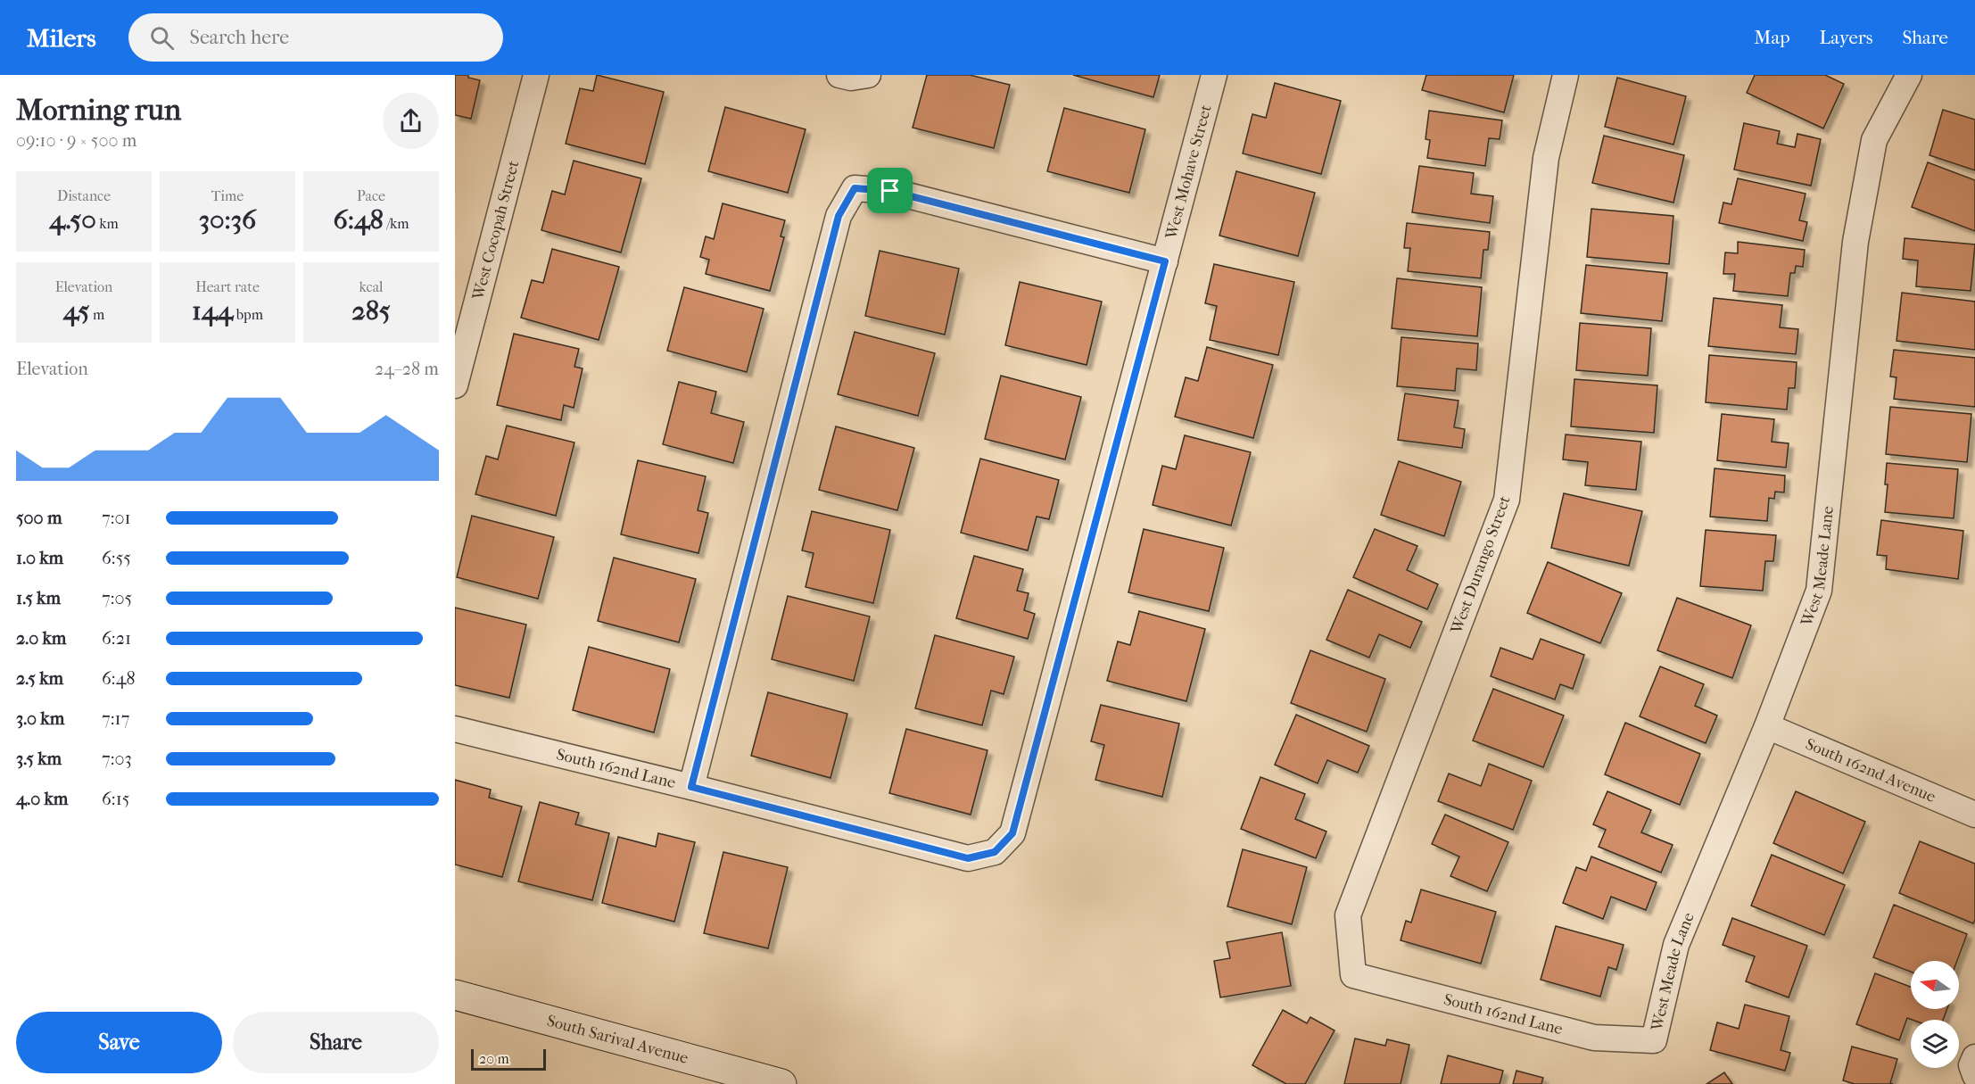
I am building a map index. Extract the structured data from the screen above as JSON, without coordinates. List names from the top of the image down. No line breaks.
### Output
{"streets":{"main road":["South Sarival Avenue"],"street":["West Mohave Street","West Cocopah Street","West Durango Street","West Meade Lane","South 162nd Lane","South 162nd Avenue"]},"crossings":[["West Mohave Street","South 162nd Lane"],["West Durango Street","South 162nd Lane"],["West Meade Lane","South 162nd Lane"],["West Meade Lane","South 162nd Avenue"]],"scale_bar":"20 m","north":"left","page":{"header":"Milers","search":"Search here","nav":["Map","Layers","Share"],"heading":["Morning run","09:10 · 9 × 500 m"],"stats":[["Distance","4.50 km"],["Time","30:36"],["Pace","6:48 /km"],["Elevation","45 m"],["Heart rate","144 bpm"],["kcal","285"]],"chart":["Elevation","24–28 m"],"list":[{"name":"500 m","note":"7:01"},{"name":"1.0 km","note":"6:55"},{"name":"1.5 km","note":"7:05"},{"name":"2.0 km","note":"6:21"},{"name":"2.5 km","note":"6:48"},{"name":"3.0 km","note":"7:17"},{"name":"3.5 km","note":"7:03"},{"name":"4.0 km","note":"6:15"}],"buttons":["Save","Share"],"scale":"20 m"}}
